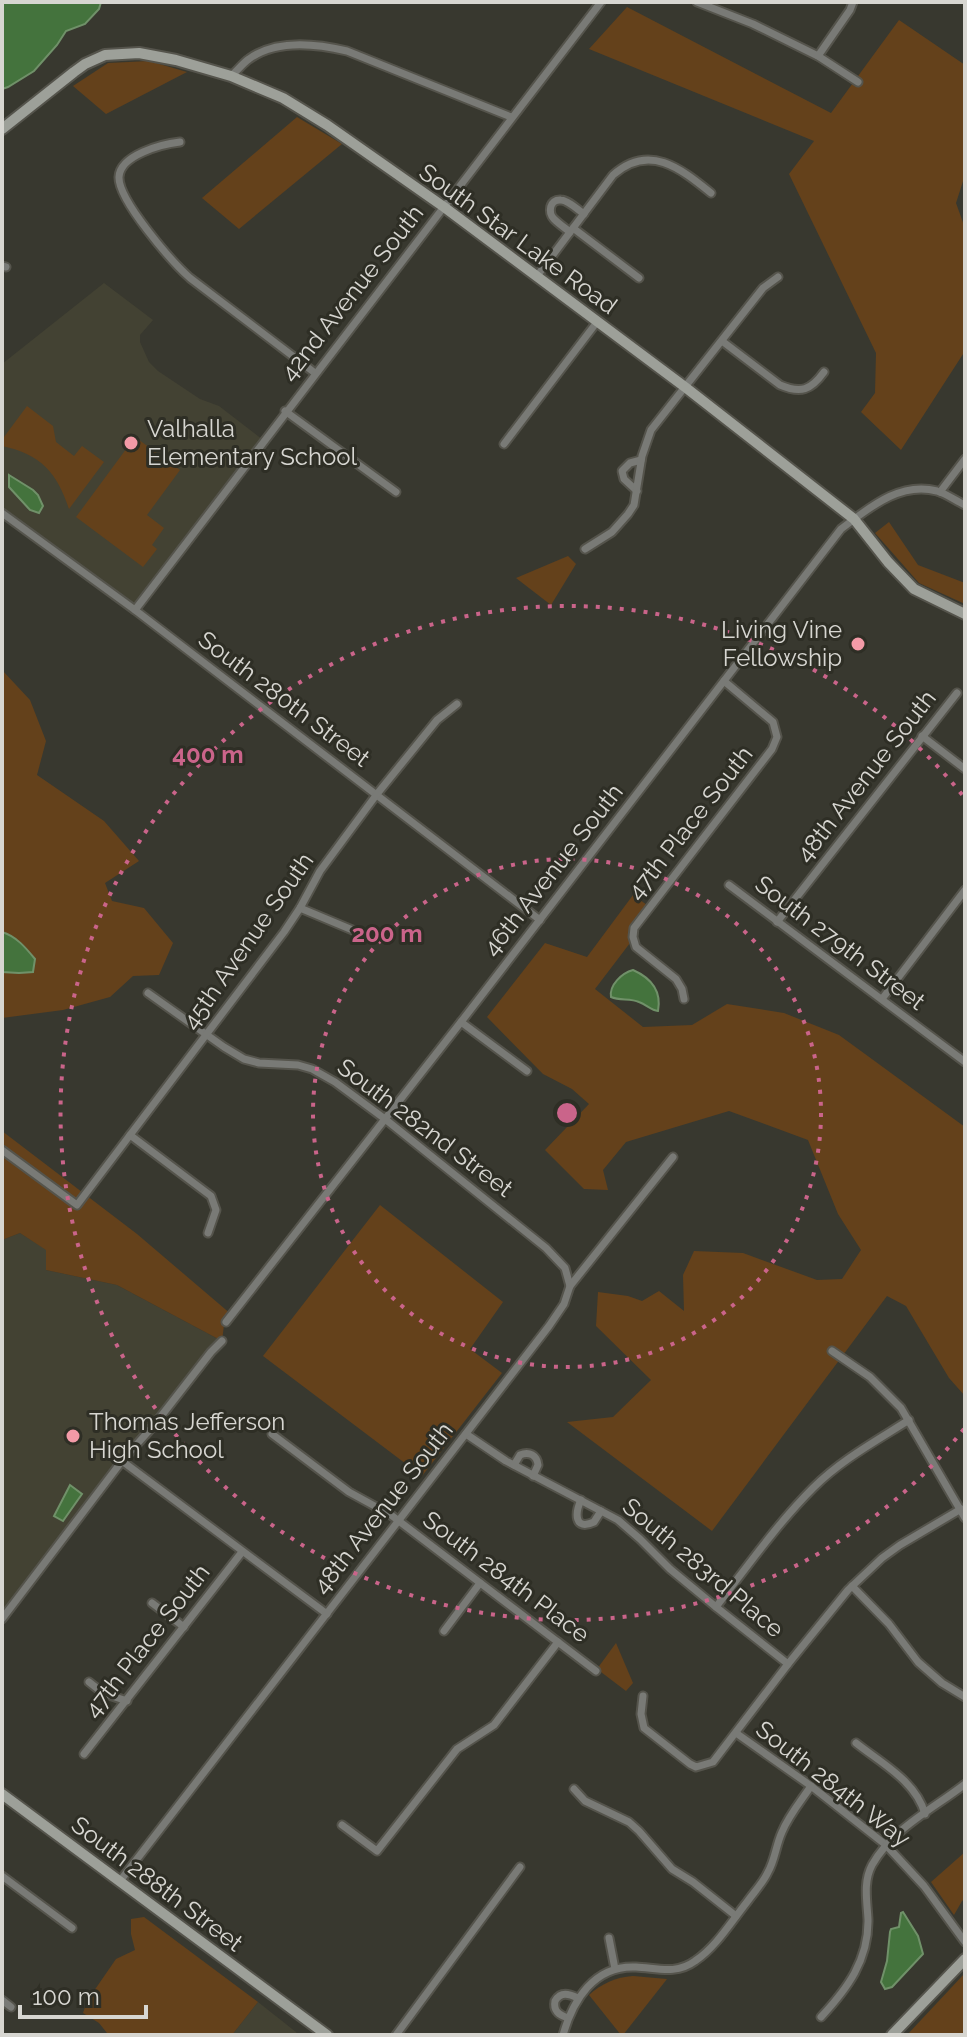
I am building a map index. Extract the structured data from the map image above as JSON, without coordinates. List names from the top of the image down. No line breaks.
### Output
{"streets":{"street":["South Star Lake Road","42nd Avenue South","South 280th Street","48th Avenue South","47th Place South","46th Avenue South","45th Avenue South","South 279th Street","South 282nd Street","South 283rd Place","South 284th Place","South 284th Way","South 288th Street"]},"crossings":[["South Star Lake Road","42nd Avenue South"],["South Star Lake Road","46th Avenue South"],["42nd Avenue South","South 280th Street"],["South 280th Street","46th Avenue South"],["South 280th Street","45th Avenue South"],["48th Avenue South","South 279th Street"],["48th Avenue South","South 282nd Street"],["48th Avenue South","South 283rd Place"],["48th Avenue South","South 284th Place"],["48th Avenue South","South 288th Street"],["47th Place South","46th Avenue South"],["46th Avenue South","South 282nd Street"],["45th Avenue South","South 282nd Street"]],"places":["Valhalla Elementary School","Living Vine Fellowship","Thomas Jefferson High School"],"scale_bar":"100 m","rings":["400 m","200 m"]}
